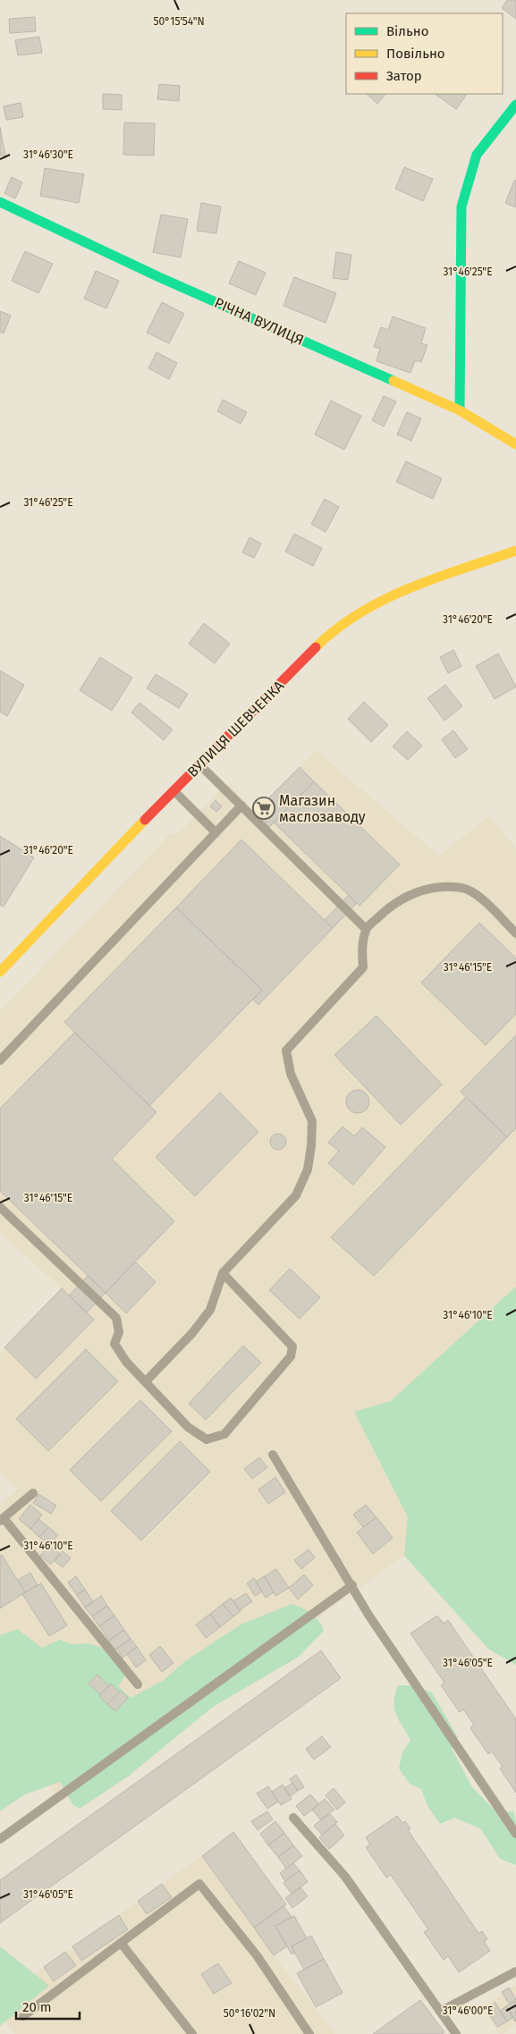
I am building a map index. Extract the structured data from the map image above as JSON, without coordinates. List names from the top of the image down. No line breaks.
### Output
{"streets":{"street":["РІЧНА ВУЛИЦЯ","ВУЛИЦЯ ШЕВЧЕНКА"]},"places":{"supermarket":["Магазин маслозаводу"]},"legend":["Вільно","Повільно","Затор"],"scale_bar":"20 m","coordinates":["50°15'54\"N","31°46'30\"E","31°46'25\"E","31°46'20\"E","31°46'15\"E","31°46'10\"E","31°46'05\"E","31°46'00\"E","50°16'02\"N"]}
